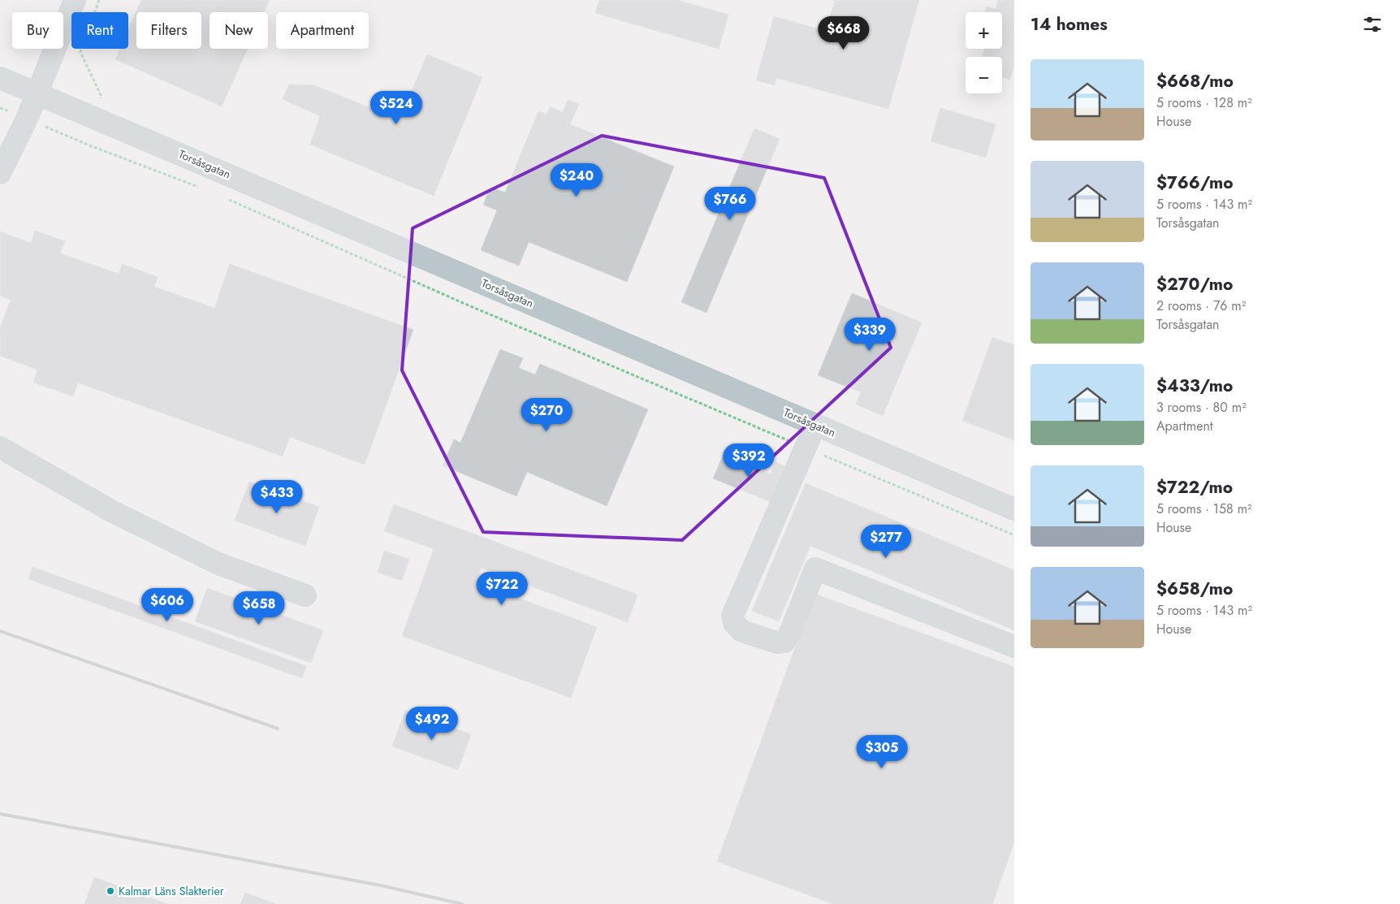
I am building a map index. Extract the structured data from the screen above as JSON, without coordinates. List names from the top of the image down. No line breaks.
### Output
{"streets":{"street":["Torsåsgatan"]},"places":["Kalmar Läns Slakterier"],"page":{"heading":"14 homes","map_buttons":["+","−"],"chip":["Buy","Rent","Filters","New","Apartment"],"price":["$668","$524","$240","$766","$339","$270","$392","$433","$277","$722","$606","$658","$492","$305"],"list":[{"name":"$668/mo","note":"5 rooms · 128 m² · House"},{"name":"$766/mo","note":"5 rooms · 143 m² · Torsåsgatan"},{"name":"$270/mo","note":"2 rooms · 76 m² · Torsåsgatan"},{"name":"$433/mo","note":"3 rooms · 80 m² · Apartment"},{"name":"$722/mo","note":"5 rooms · 158 m² · House"},{"name":"$658/mo","note":"5 rooms · 143 m² · House"}]}}
